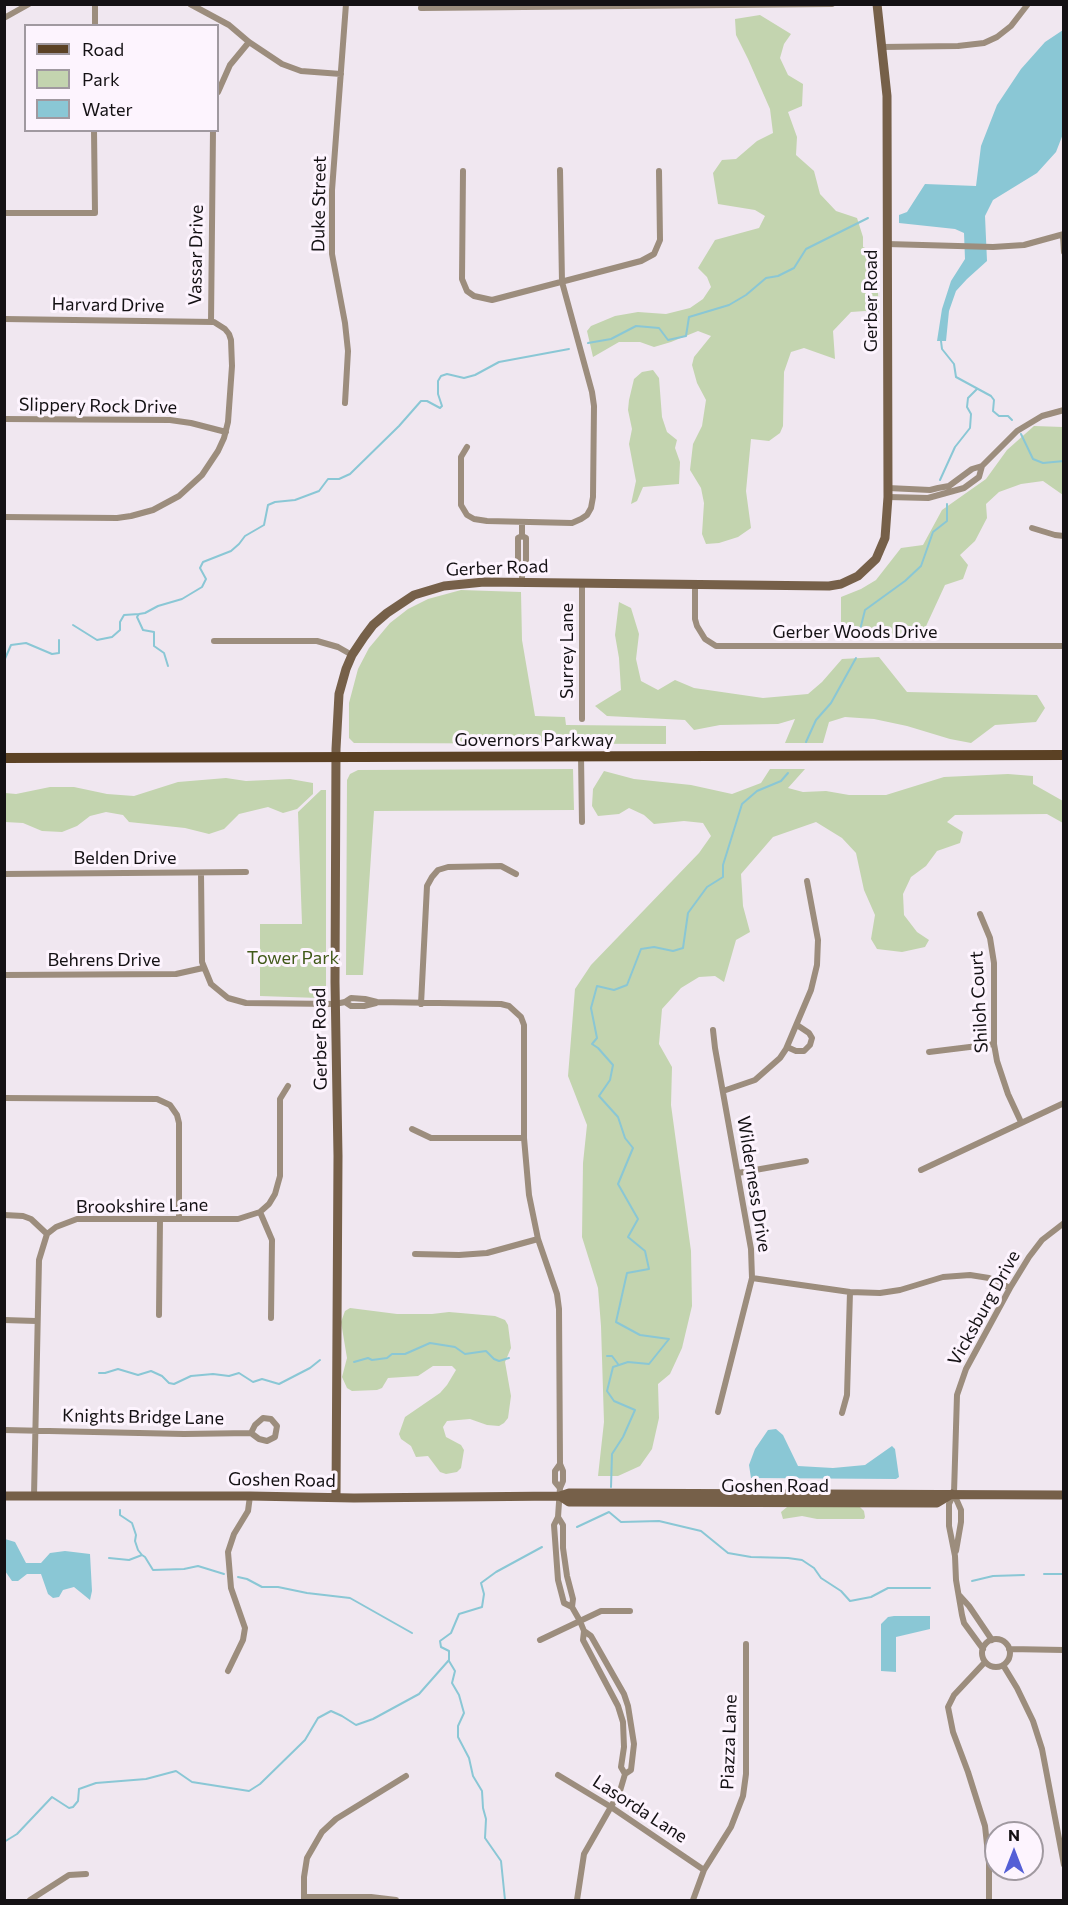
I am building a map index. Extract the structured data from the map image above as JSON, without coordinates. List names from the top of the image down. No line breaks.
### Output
{"streets":{"main road":["Governors Parkway"],"street":["Duke Street","Vassar Drive","Gerber Road","Harvard Drive","Slippery Rock Drive","Gerber Woods Drive","Surrey Lane","Belden Drive","Behrens Drive","Shiloh Court","Wilderness Drive","Brookshire Lane","Vicksburg Drive","Knights Bridge Lane","Goshen Road","Piazza Lane","Lasorda Lane"]},"crossings":[["Vassar Drive","Harvard Drive"],["Vassar Drive","Slippery Rock Drive"],["Gerber Road","Gerber Woods Drive"],["Gerber Road","Surrey Lane"],["Gerber Road","Governors Parkway"],["Gerber Road","Goshen Road"],["Vicksburg Drive","Goshen Road"],["Piazza Lane","Lasorda Lane"]],"parks":["Tower Park"],"legend":["Road","Park","Water"],"north":"top"}
